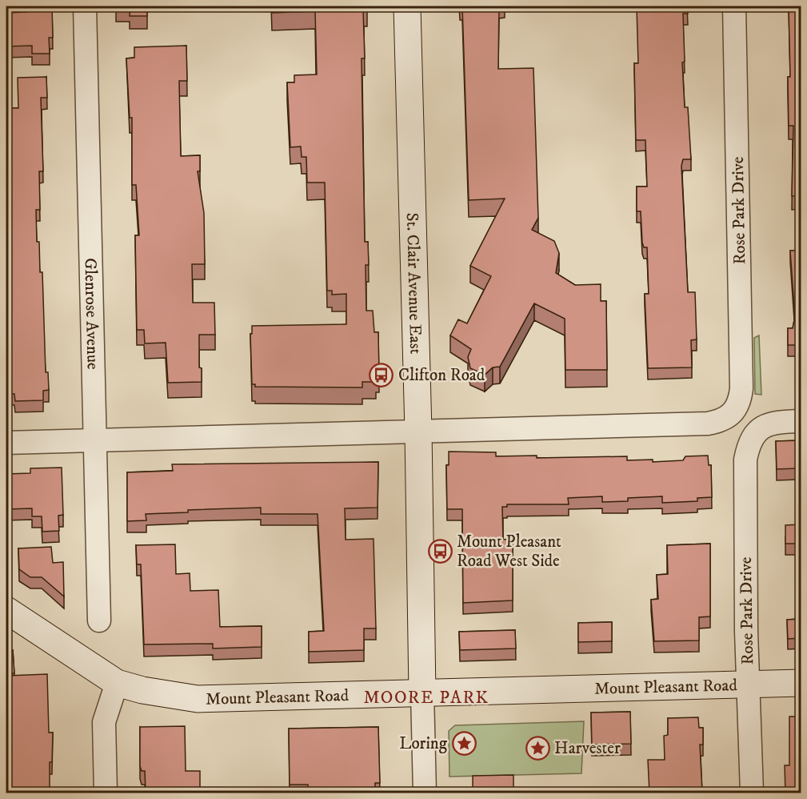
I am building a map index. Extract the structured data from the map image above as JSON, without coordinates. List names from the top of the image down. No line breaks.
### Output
{"streets":{"main road":["St. Clair Avenue East","Mount Pleasant Road"],"street":["Rose Park Drive","Glenrose Avenue"]},"crossings":[["Rose Park Drive","St. Clair Avenue East"],["Rose Park Drive","Mount Pleasant Road"],["St. Clair Avenue East","Mount Pleasant Road"]],"districts":["MOORE PARK"],"places":{"bus stop":["Clifton Road","Mount Pleasant Road West Side"],"place":["Loring","Harvester"]}}
